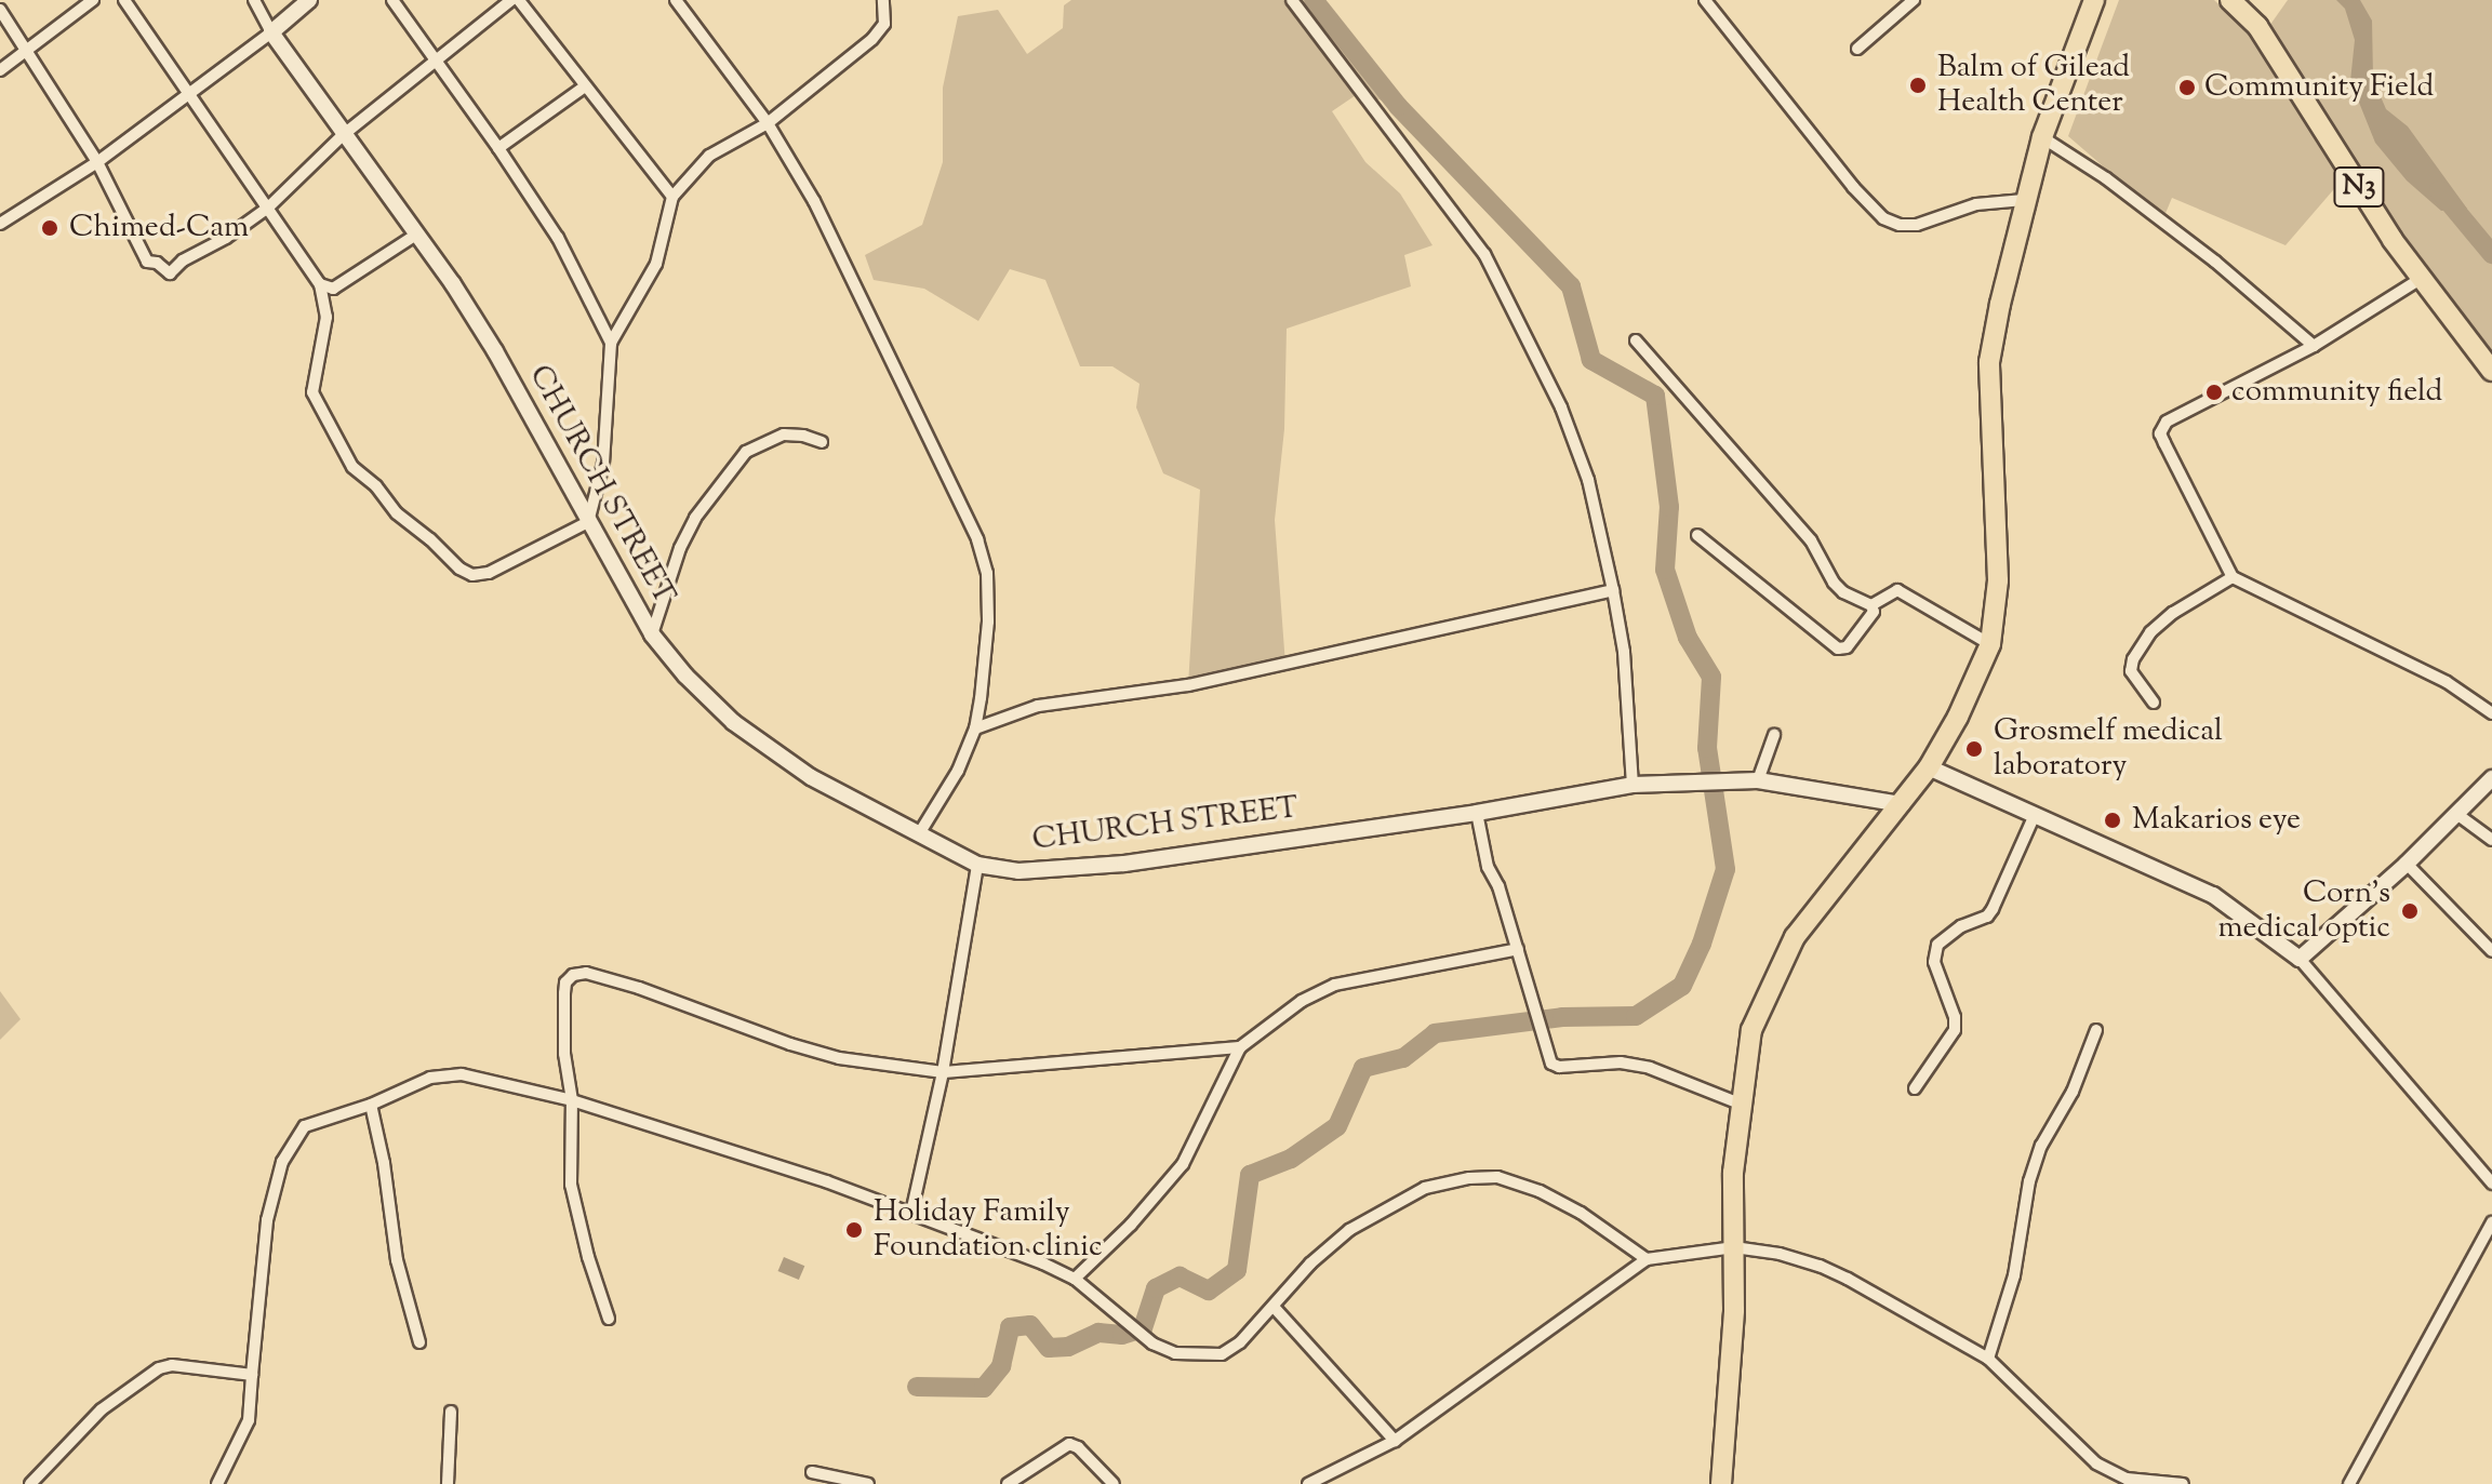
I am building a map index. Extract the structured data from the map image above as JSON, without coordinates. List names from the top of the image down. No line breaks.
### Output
{"streets":{"highway":["N3"],"main road":["CHURCH STREET"]},"places":["Balm of Gilead Health Center","Community Field","Chimed-Cam","community field","Grosmelf medical laboratory","Makarios eye","Corn's medical optic","Holiday Family Foundation clinic"]}
